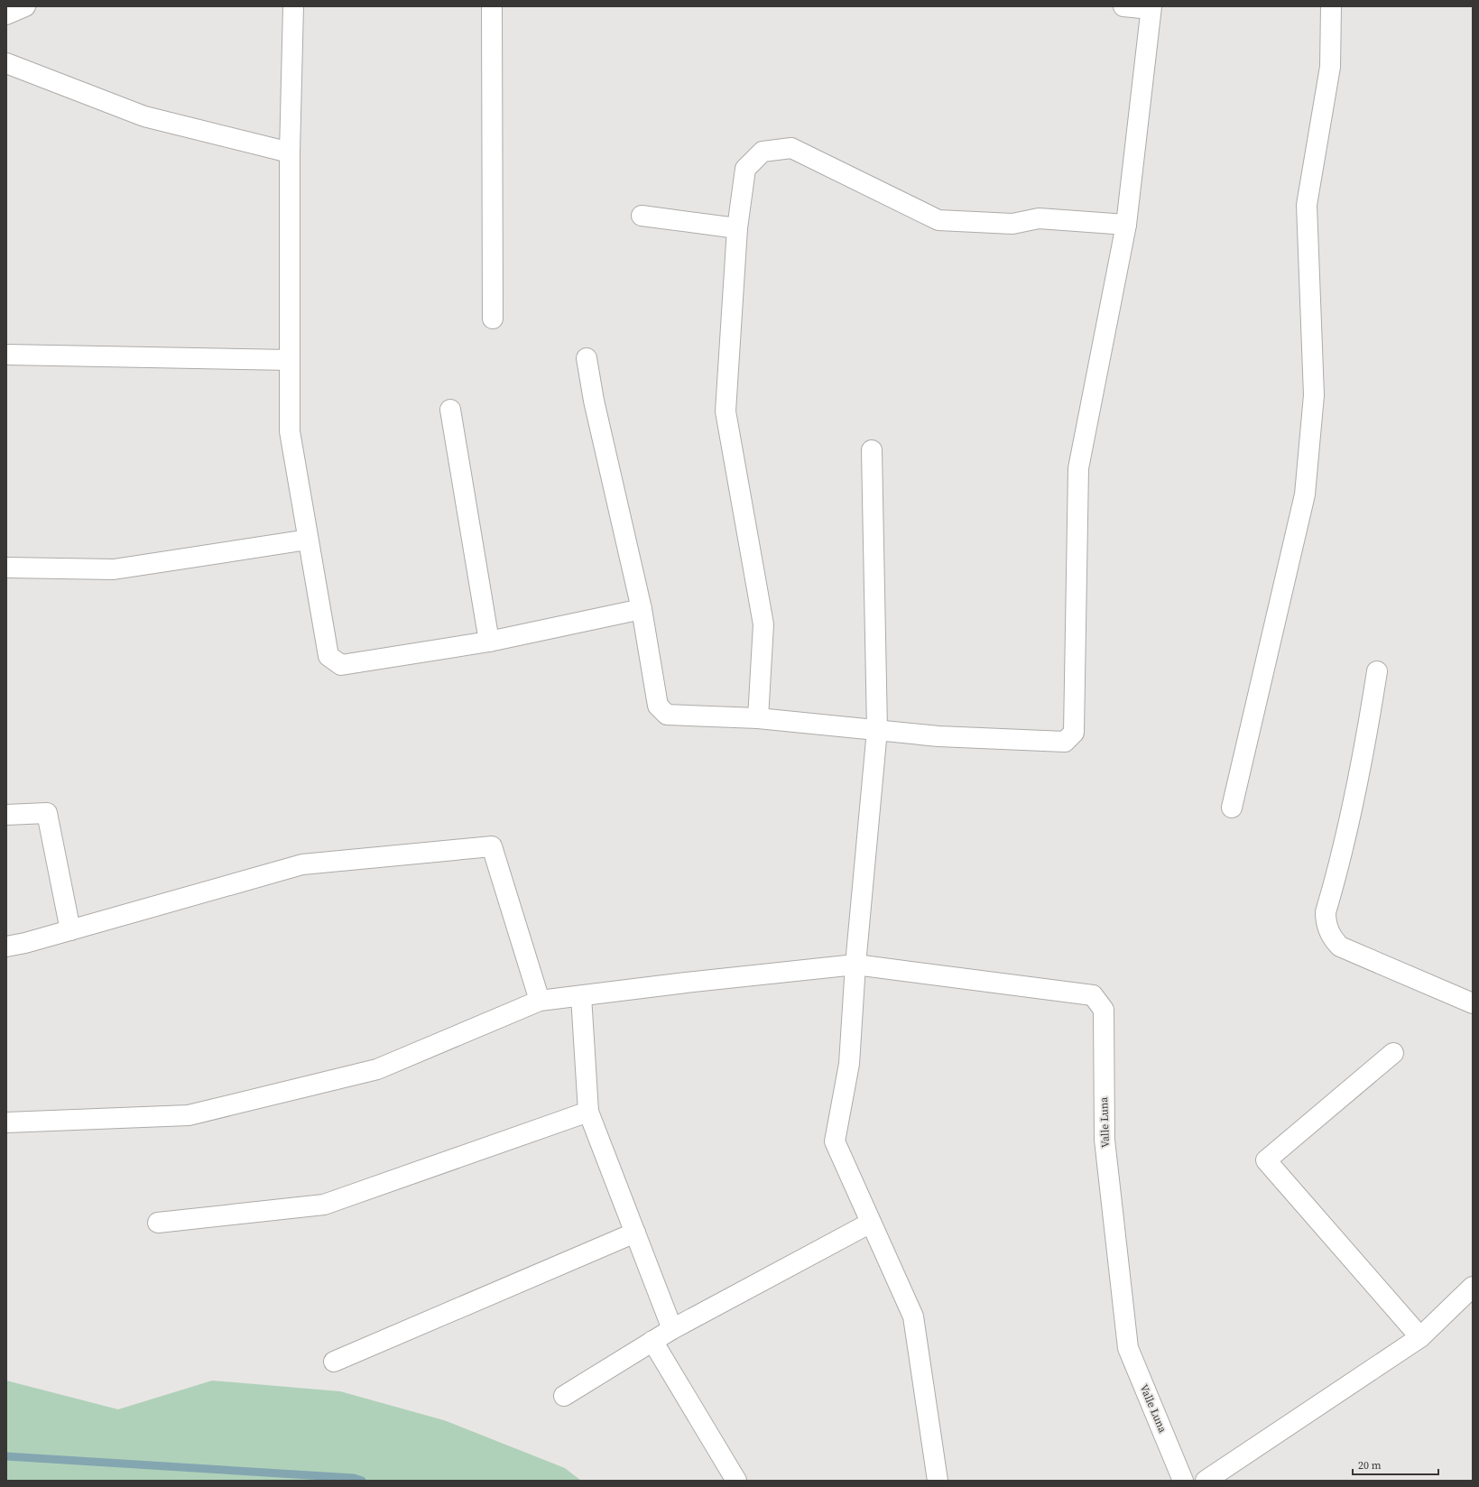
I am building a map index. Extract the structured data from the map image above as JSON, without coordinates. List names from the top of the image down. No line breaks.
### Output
{"streets":{"street":["Valle Luna"]},"scale_bar":"20 m"}
